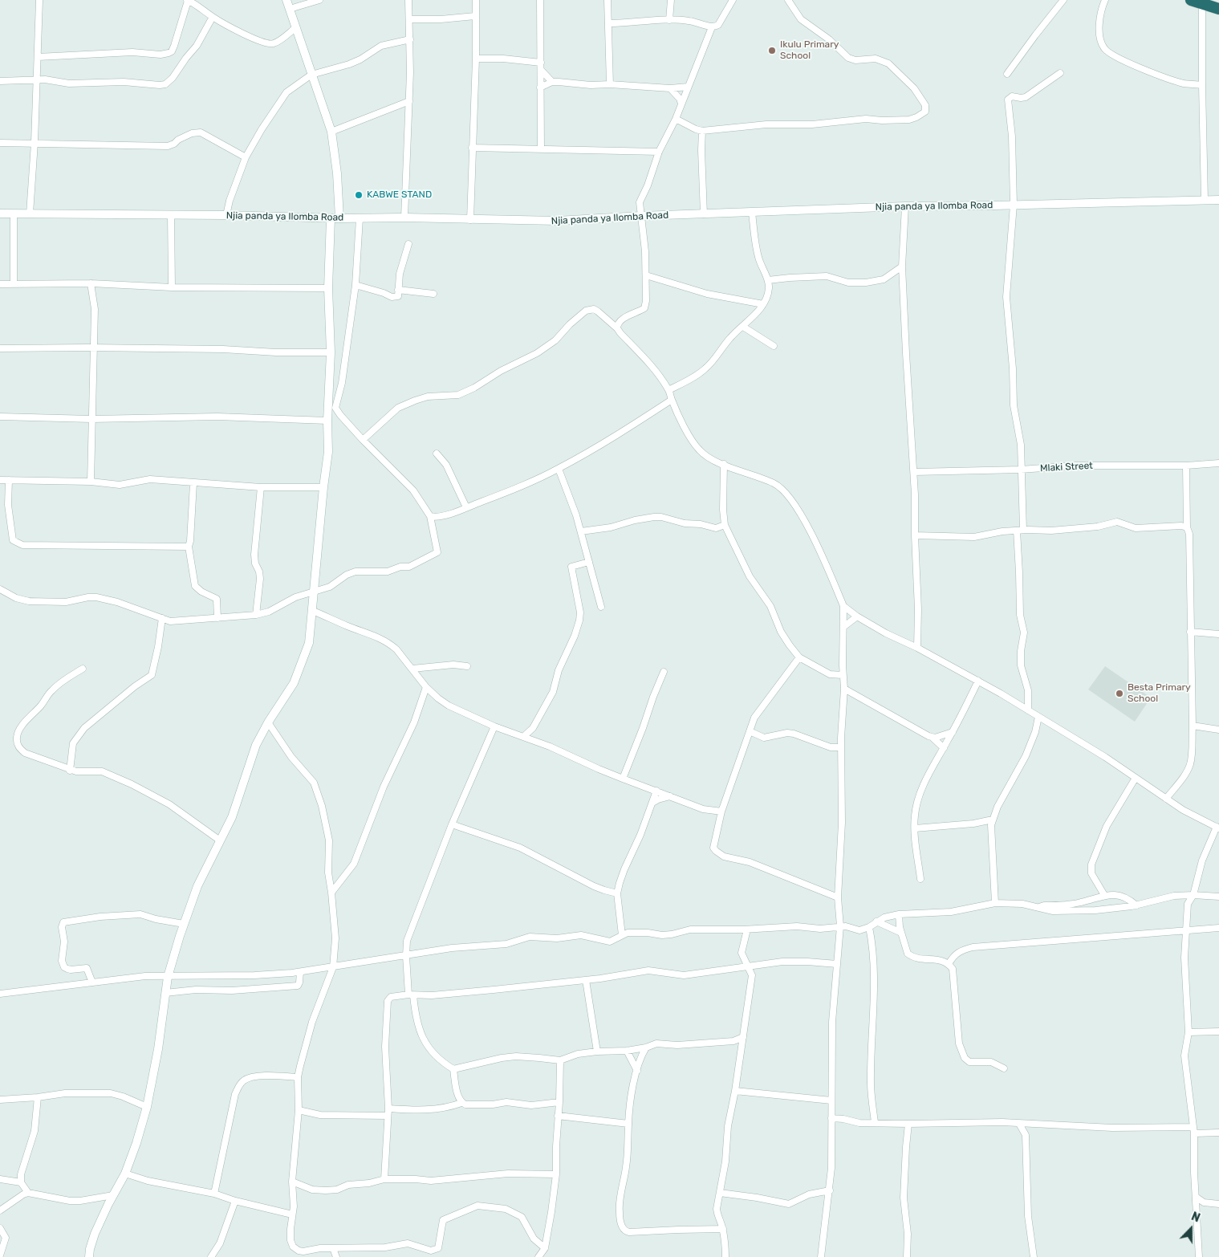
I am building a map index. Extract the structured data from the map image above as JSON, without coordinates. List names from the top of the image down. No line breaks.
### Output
{"streets":{"street":["Njia panda ya Ilomba Road","Mlaki Street"]},"places":["Ikulu Primary School","KABWE STAND","Besta Primary School"],"north":"top"}
